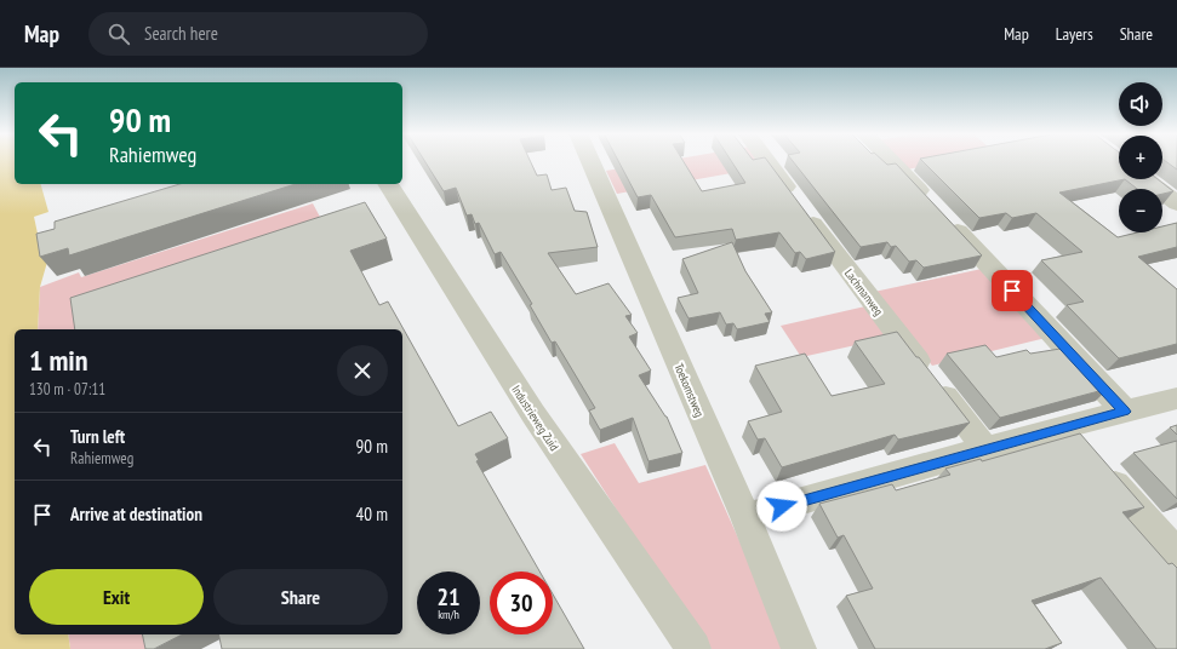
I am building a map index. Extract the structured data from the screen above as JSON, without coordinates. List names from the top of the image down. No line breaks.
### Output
{"streets":{"street":["Lachmanweg","Toekomstweg","Industrieweg Zuid"]},"page":{"header":"Map","search":"Search here","nav":["Map","Layers","Share"],"map_buttons":["+","−"],"turn":["90 m","Rahiemweg"],"heading":["1 min","130 m · 07:11"],"list":[{"name":"Turn left","note":"Rahiemweg","value":"90 m"},{"name":"Arrive at destination","value":"40 m"}],"buttons":["Exit","Share"],"speed":"21 km/h","limit":"30"}}
